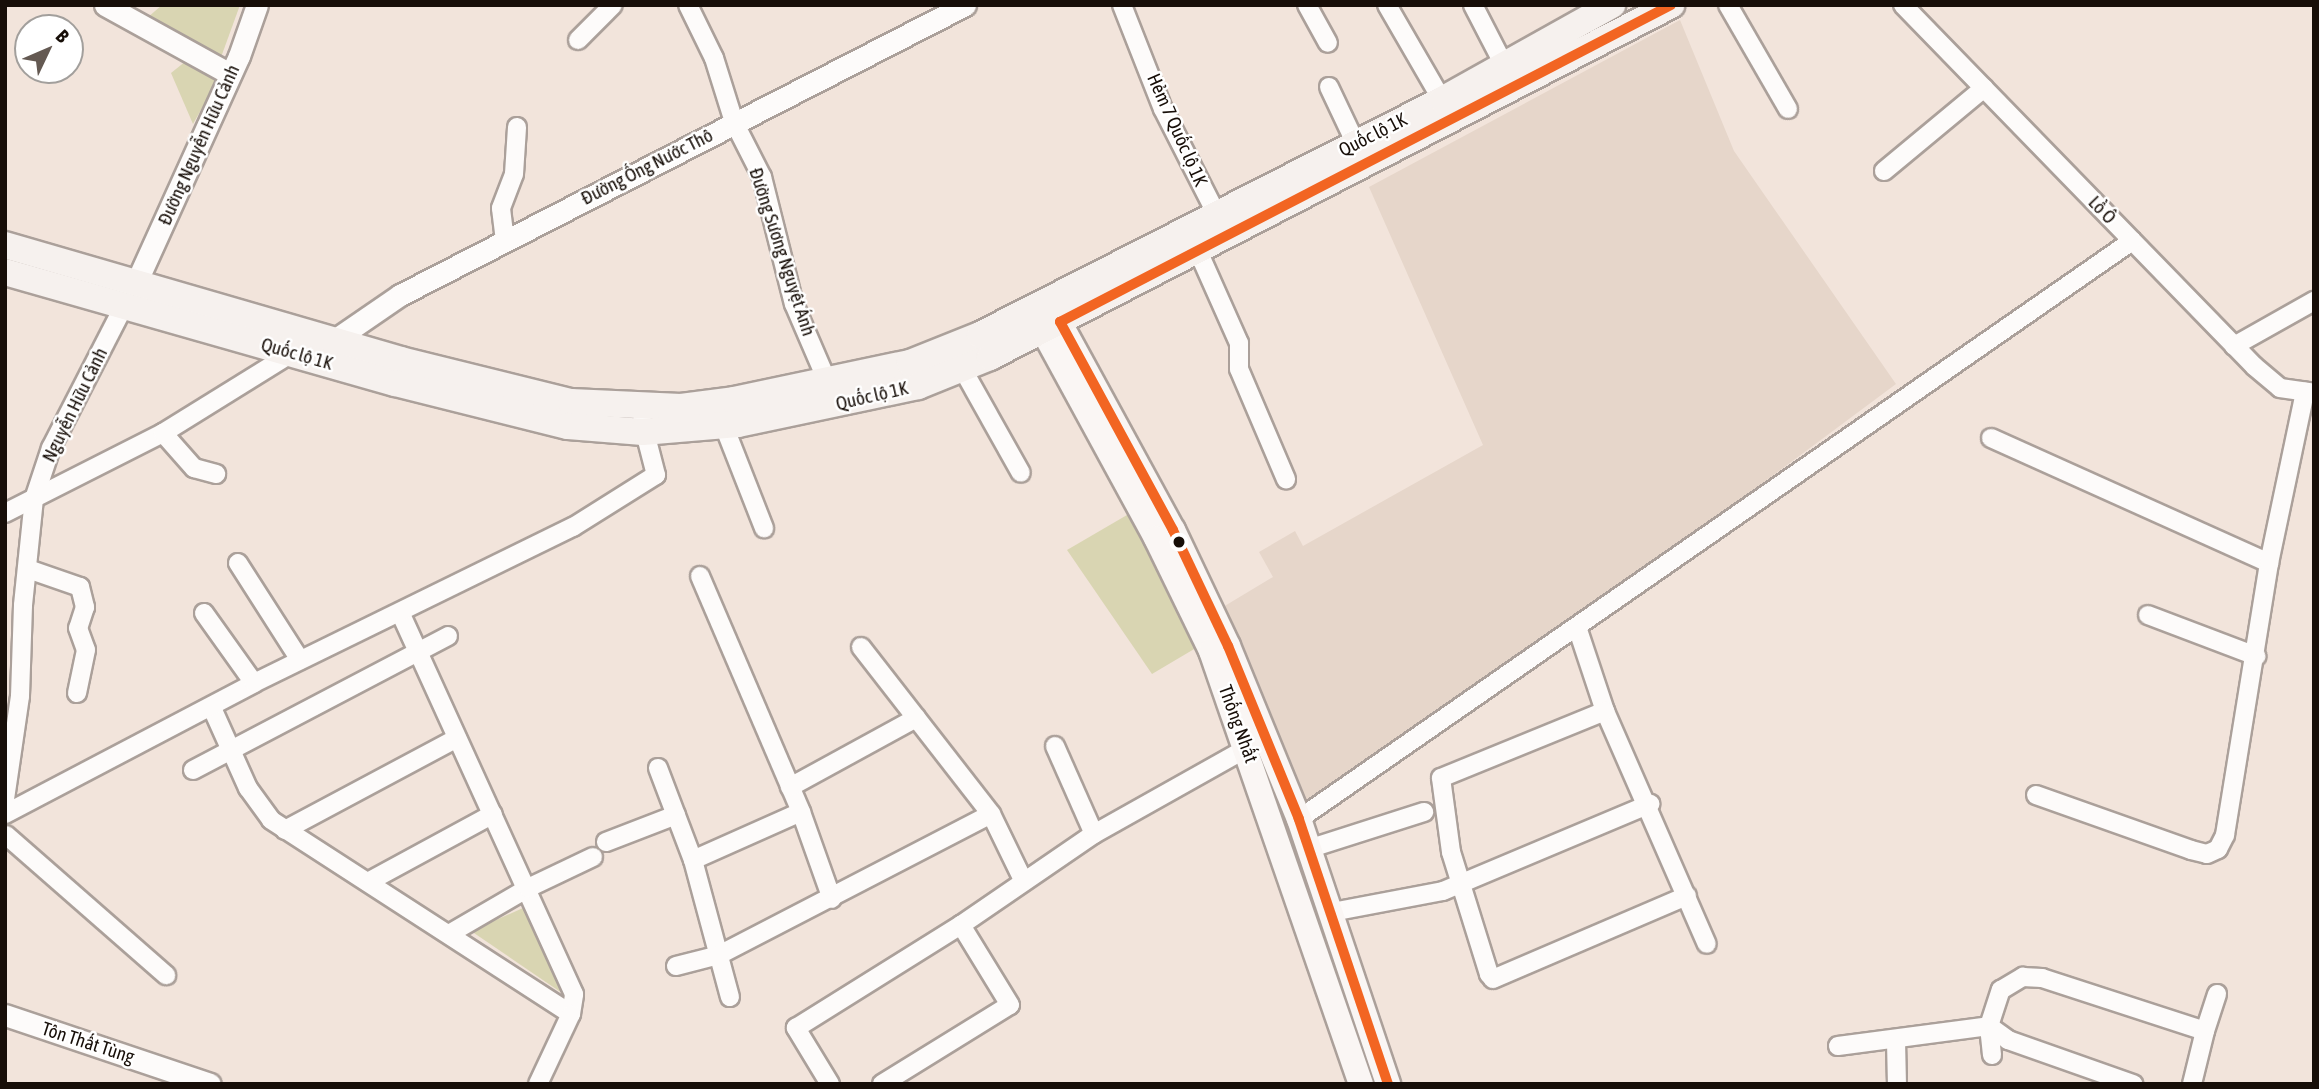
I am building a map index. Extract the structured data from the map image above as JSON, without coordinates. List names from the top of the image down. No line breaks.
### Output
{"streets":{"main road":["Quốc lộ 1K","Thống Nhất"],"street":["Hẻm 7 Quốc lộ 1K","Đường Nguyễn Hữu Cảnh","Đường Ống Nước Thô","Lồ Ô","Đường Sương Nguyệt Ánh","Nguyễn Hữu Cảnh","Tôn Thất Tùng"]},"crossings":[["Hẻm 7 Quốc lộ 1K","Quốc lộ 1K"],["Quốc lộ 1K","Đường Nguyễn Hữu Cảnh"],["Quốc lộ 1K","Đường Ống Nước Thô"],["Quốc lộ 1K","Đường Sương Nguyệt Ánh"],["Quốc lộ 1K","Nguyễn Hữu Cảnh"],["Quốc lộ 1K","Thống Nhất"],["Đường Nguyễn Hữu Cảnh","Nguyễn Hữu Cảnh"],["Đường Ống Nước Thô","Đường Sương Nguyệt Ánh"]],"north":"top right"}
